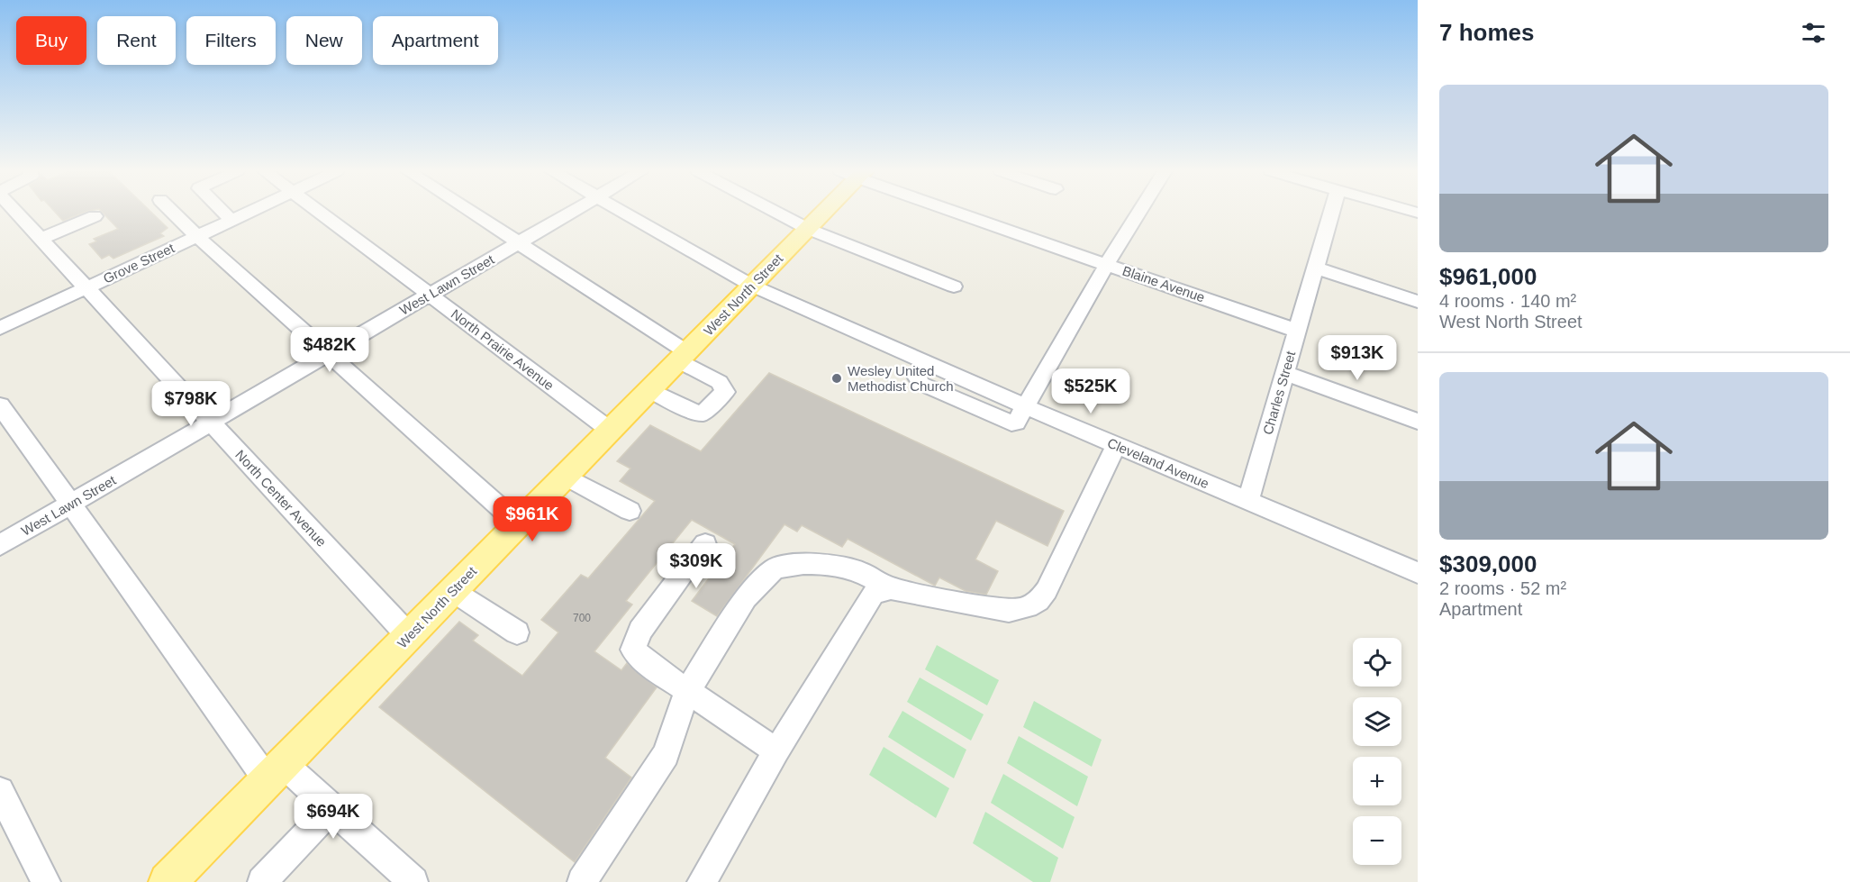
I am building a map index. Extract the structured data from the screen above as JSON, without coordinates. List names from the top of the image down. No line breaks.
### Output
{"streets":{"main road":["West North Street"],"street":["Grove Street","Blaine Avenue","West Lawn Street","North Prairie Avenue","Charles Street","Cleveland Avenue","North Center Avenue"]},"crossings":[["Grove Street","North Center Avenue"],["Blaine Avenue","Charles Street"],["West Lawn Street","North Prairie Avenue"],["West Lawn Street","North Center Avenue"],["West North Street","North Prairie Avenue"],["West North Street","Cleveland Avenue"],["West North Street","North Center Avenue"],["Charles Street","Cleveland Avenue"]],"places":["Wesley United Methodist Church"],"house_numbers":["700"],"page":{"heading":"7 homes","chip":["Buy","Rent","Filters","New","Apartment"],"list":[{"name":"$961,000","note":"4 rooms · 140 m² · West North Street"},{"name":"$309,000","note":"2 rooms · 52 m² · Apartment"}],"price":["$482K","$913K","$525K","$798K","$961K","$309K","$694K"],"map_buttons":["+","−"]}}
